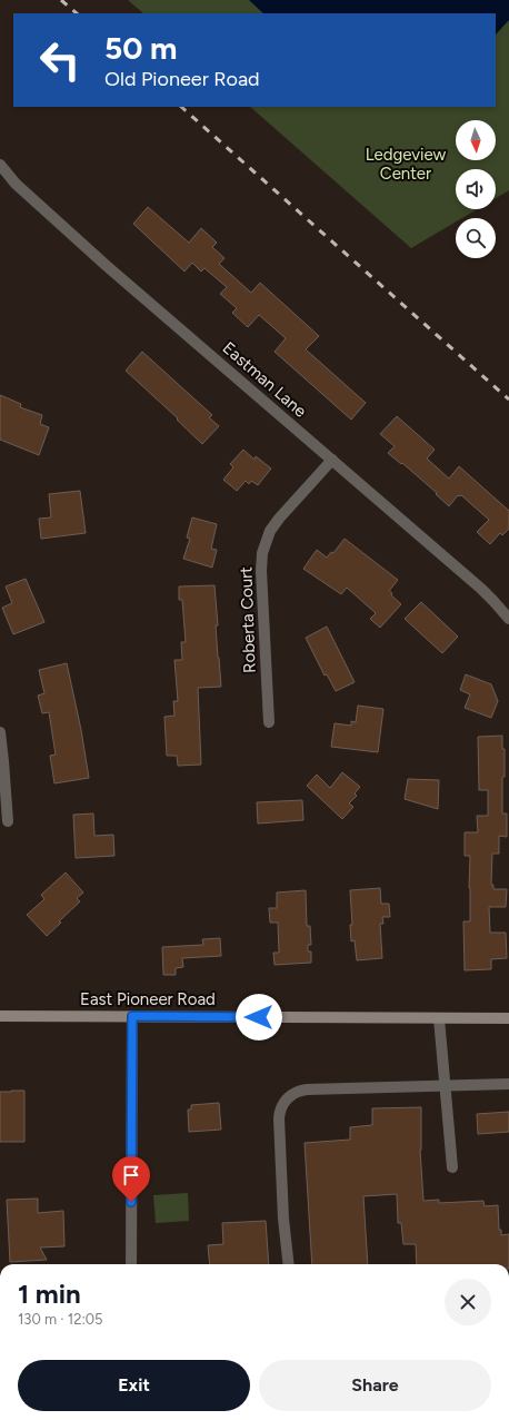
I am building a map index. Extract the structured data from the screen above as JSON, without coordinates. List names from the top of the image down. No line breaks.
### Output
{"streets":{"main road":["East Pioneer Road"],"street":["Eastman Lane","Roberta Court"]},"crossings":[["Eastman Lane","Roberta Court"]],"parks":["Ledgeview Center"],"north":"bottom","page":{"turn":["50 m","Old Pioneer Road"],"heading":["1 min","130 m · 12:05"],"buttons":["Exit","Share"]}}
